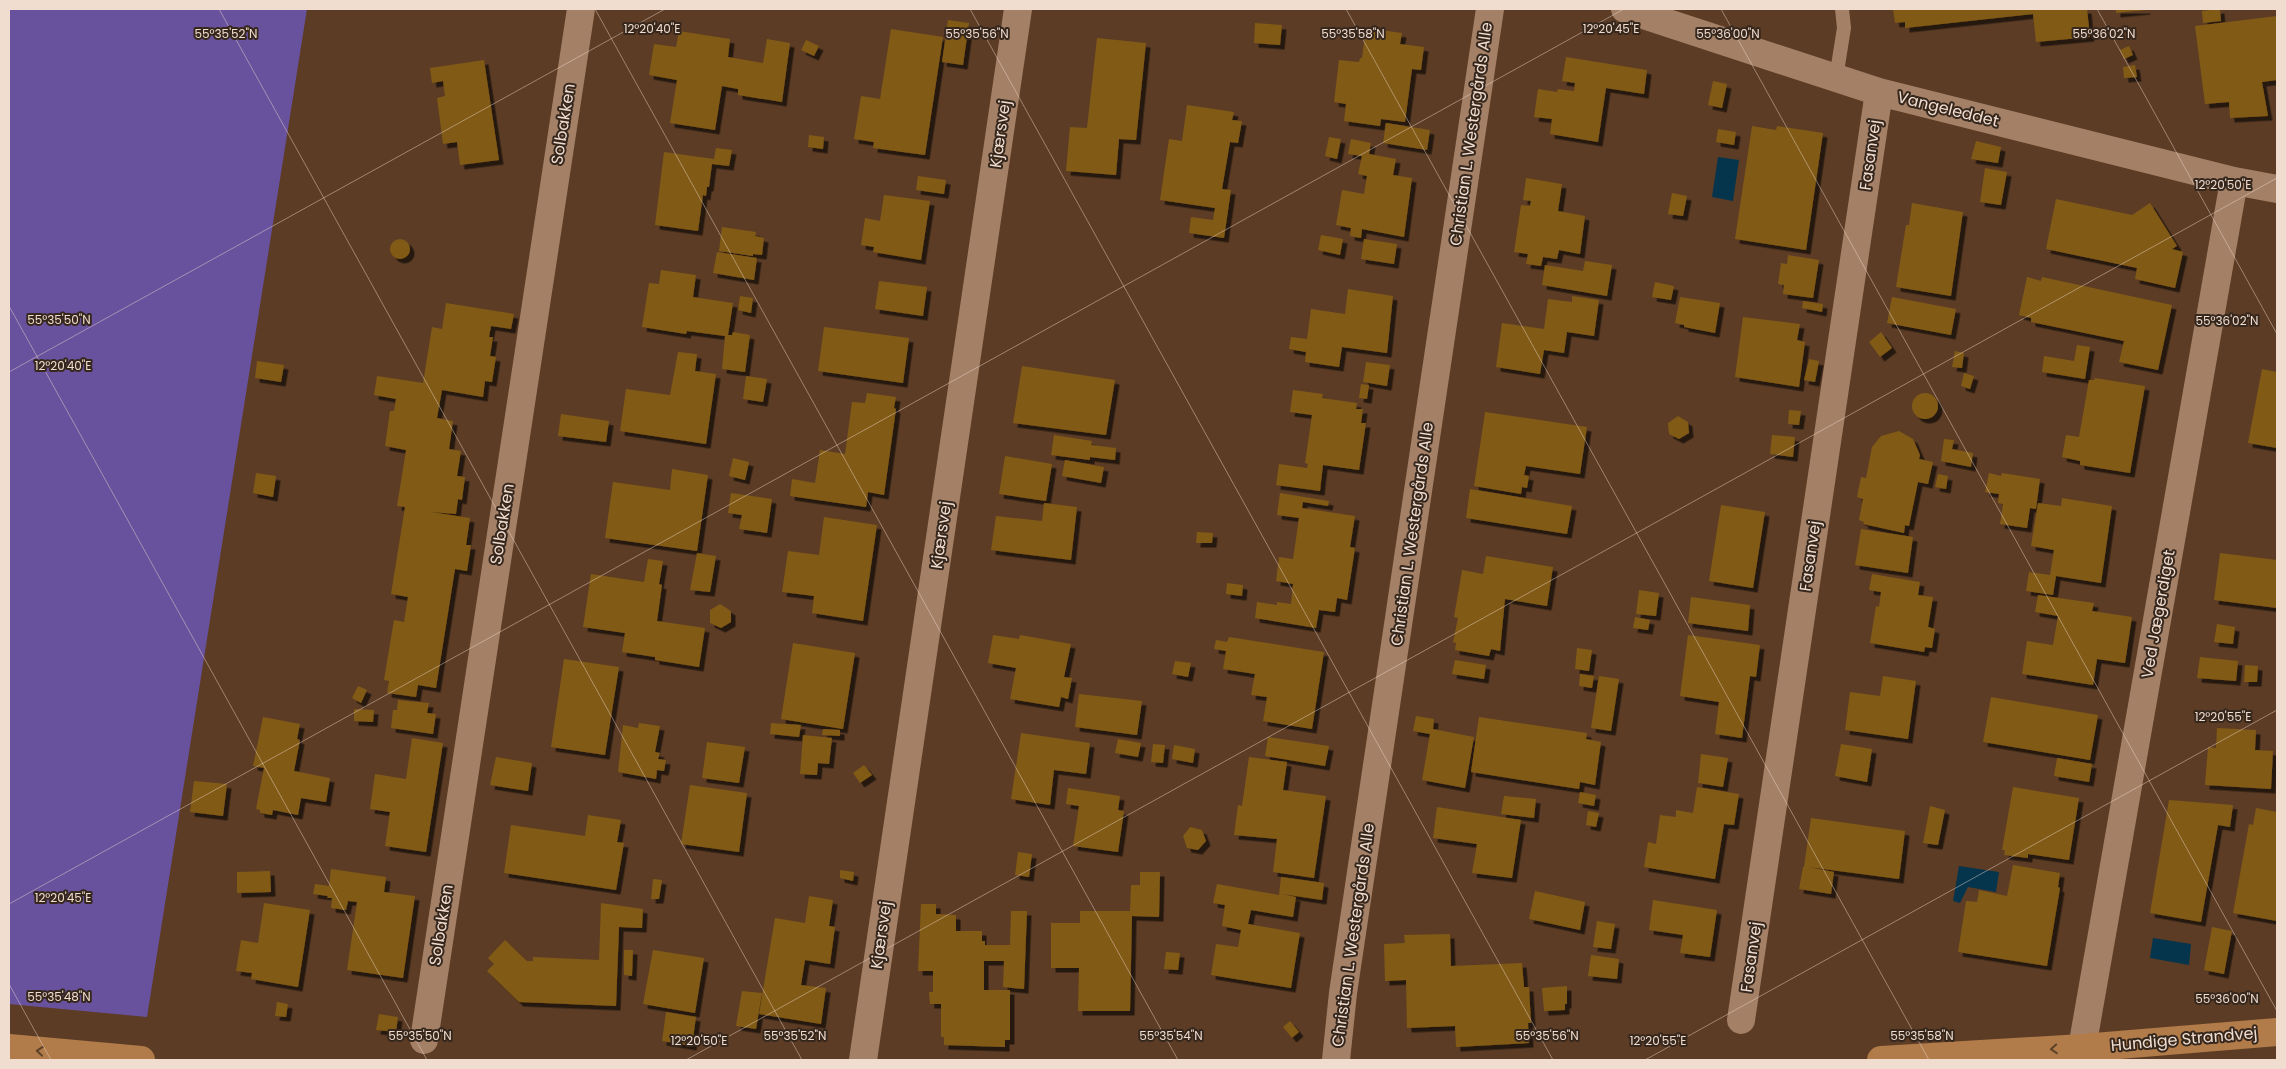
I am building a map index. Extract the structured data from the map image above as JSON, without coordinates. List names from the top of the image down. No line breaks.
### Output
{"streets":{"main road":["Hundige Strandvej"],"street":["Vangeleddet","Solbakken","Kjærsvej","Christian L. Westergårds Alle","Fasanvej","Ved Jægerdiget"]},"crossings":[["Vangeleddet","Fasanvej"],["Vangeleddet","Ved Jægerdiget"],["Ved Jægerdiget","Hundige Strandvej"]],"one_way":["Hundige Strandvej"],"coordinates":["12°20'40\"E","12°20'45\"E","55°35'52\"N","55°35'56\"N","55°35'58\"N","55°36'00\"N","55°36'02\"N","12°20'50\"E","55°35'50\"N","12°20'55\"E","55°35'48\"N","55°35'54\"N"]}
